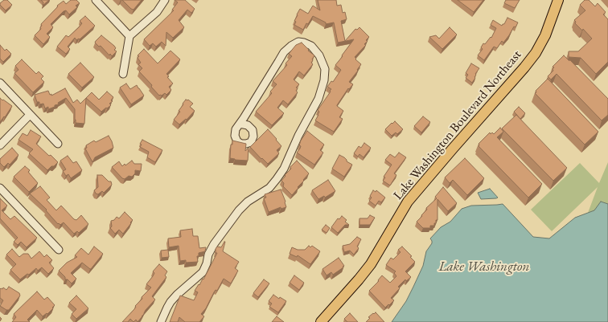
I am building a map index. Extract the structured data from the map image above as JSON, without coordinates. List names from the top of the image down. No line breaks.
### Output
{"streets":{"main road":["Lake Washington Boulevard Northeast"]},"water":["Lake Washington"]}
